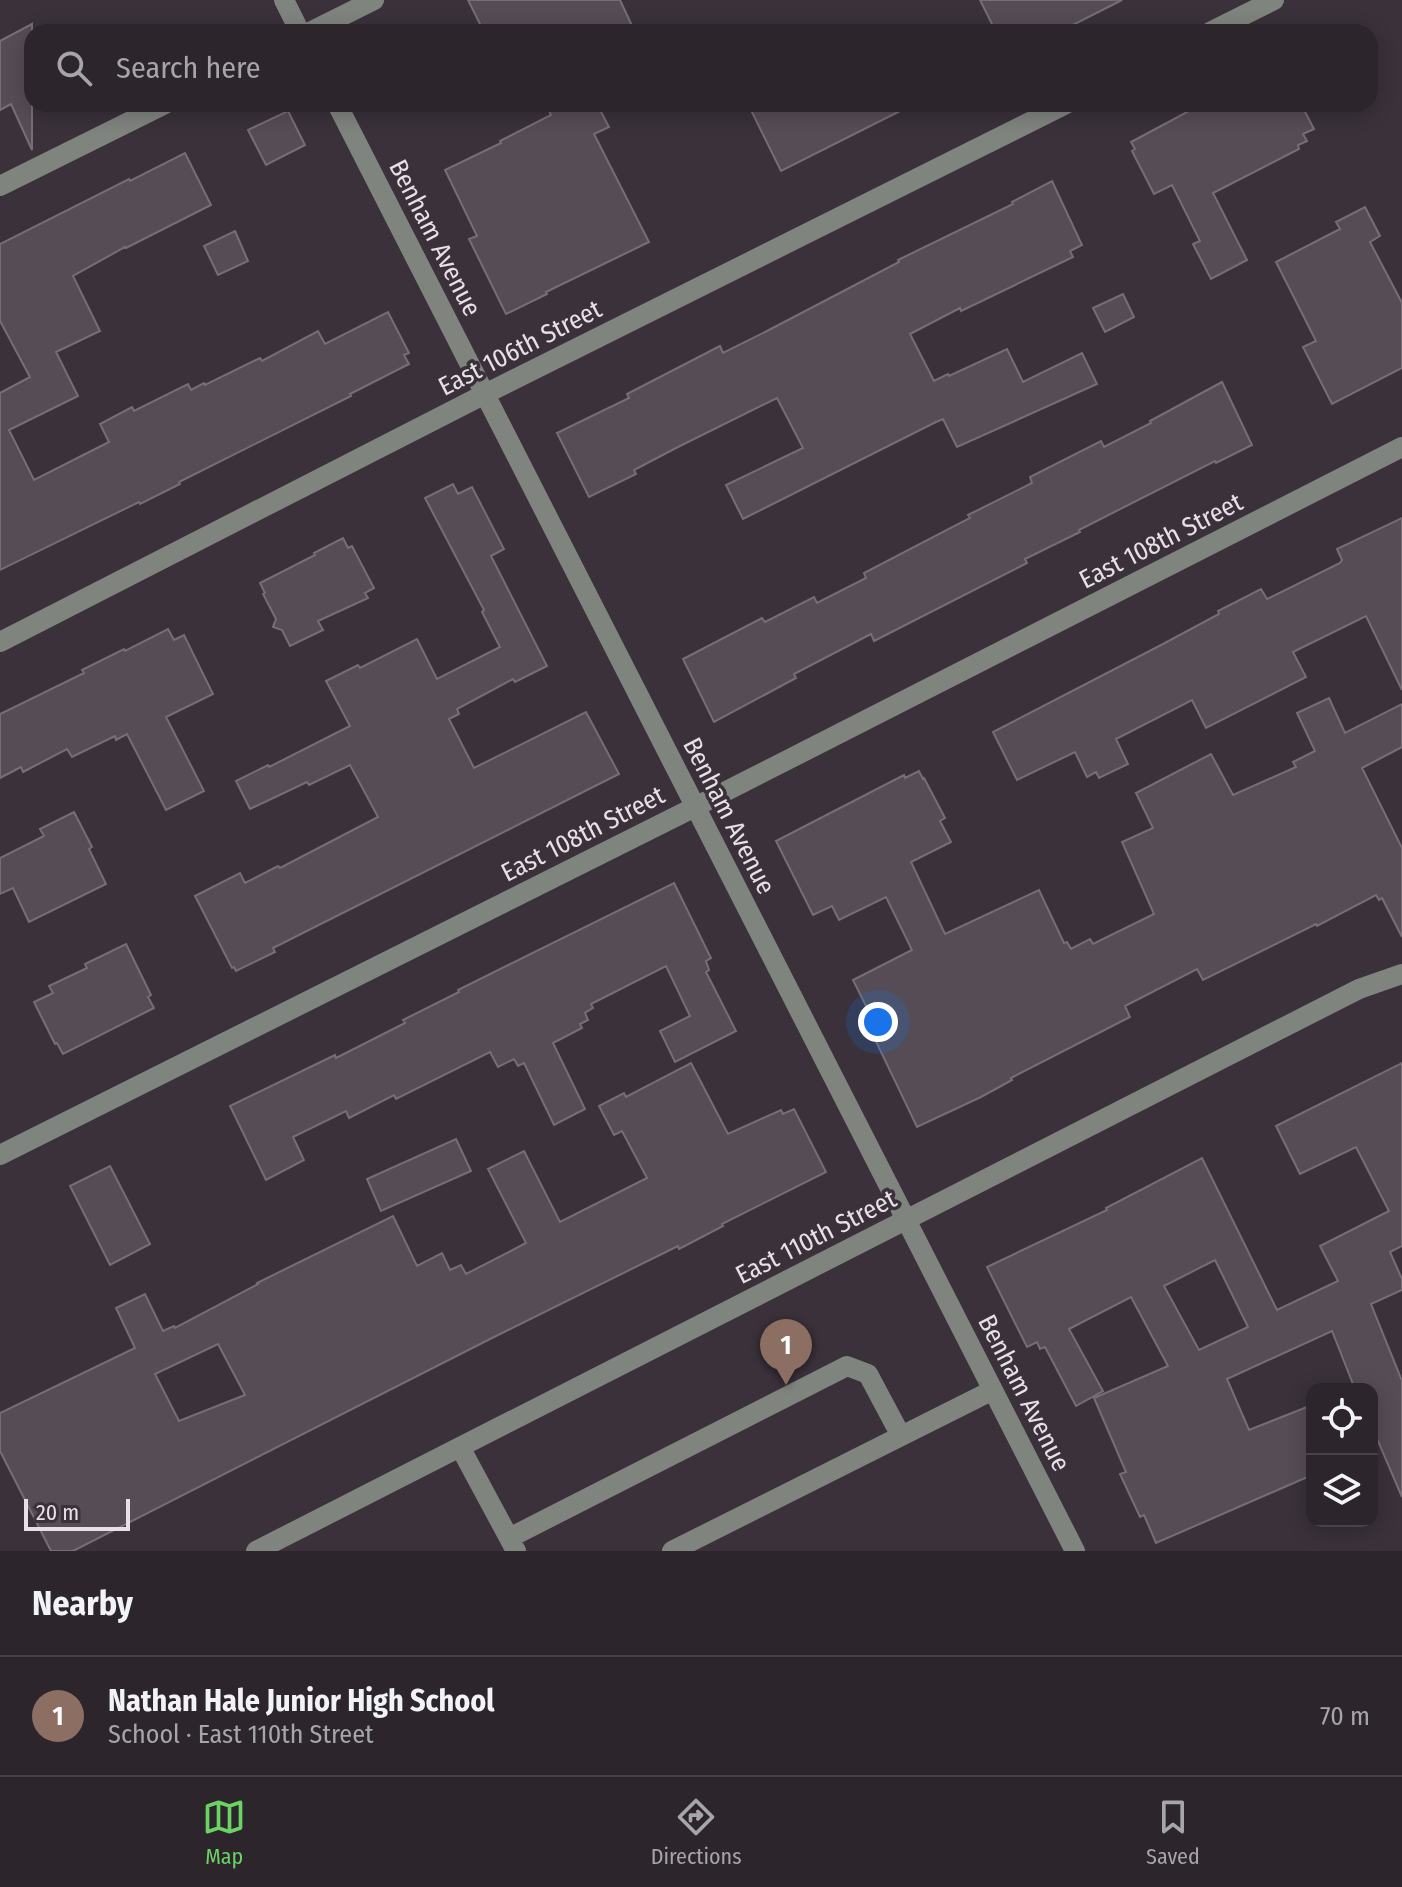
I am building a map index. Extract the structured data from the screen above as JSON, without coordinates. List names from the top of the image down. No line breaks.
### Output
{"streets":{"street":["Benham Avenue","East 106th Street","East 108th Street","East 110th Street"]},"crossings":[["Benham Avenue","East 106th Street"],["Benham Avenue","East 108th Street"],["Benham Avenue","East 110th Street"]],"scale_bar":"20 m","page":{"search":"Search here","pins":"1","scale":"20 m","heading":"Nearby","list":[{"mark":"1","name":"Nathan Hale Junior High School","note":"School · East 110th Street","value":"70 m"}],"nav":["Map","Directions","Saved"]}}
